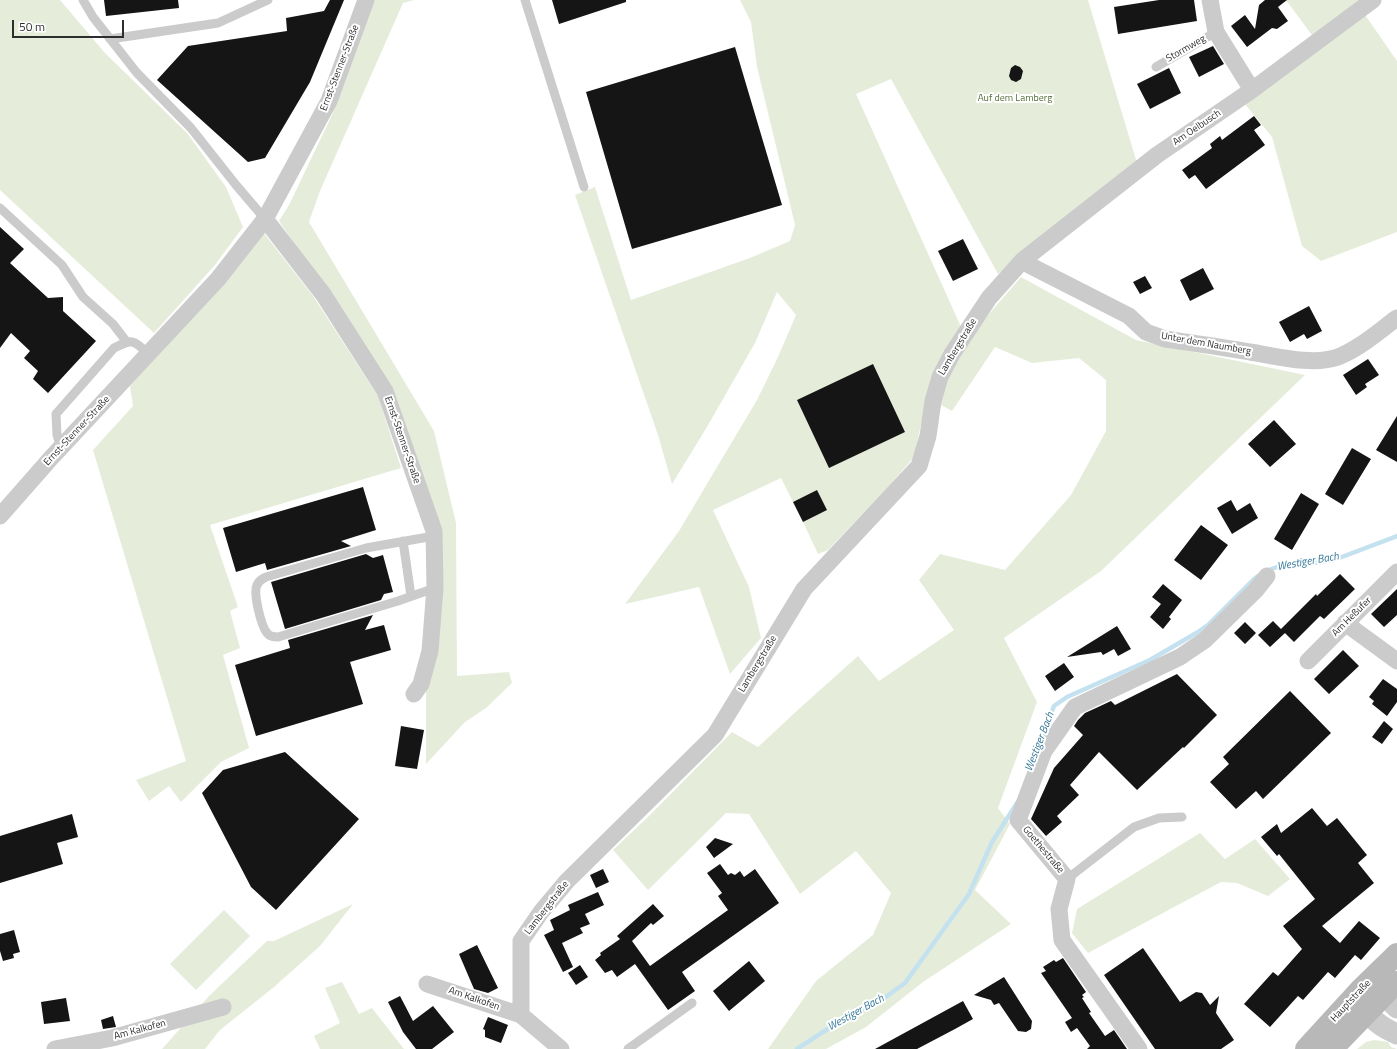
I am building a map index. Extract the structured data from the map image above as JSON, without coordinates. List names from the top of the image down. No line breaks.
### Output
{"streets":{"main road":["Hauptstraße"],"street":["Stormweg","Ernst-Stenner-Straße","Am Oelbusch","Unter dem Naumberg","Lambergstraße","Am Heßufer","Goethestraße","Am Kalkofen"]},"crossings":[["Stormweg","Am Oelbusch"],["Am Oelbusch","Unter dem Naumberg"],["Am Oelbusch","Lambergstraße"],["Unter dem Naumberg","Lambergstraße"],["Lambergstraße","Am Kalkofen"]],"water":["Westiger Bach"],"parks":["Auf dem Lamberg"],"scale_bar":"50 m"}
